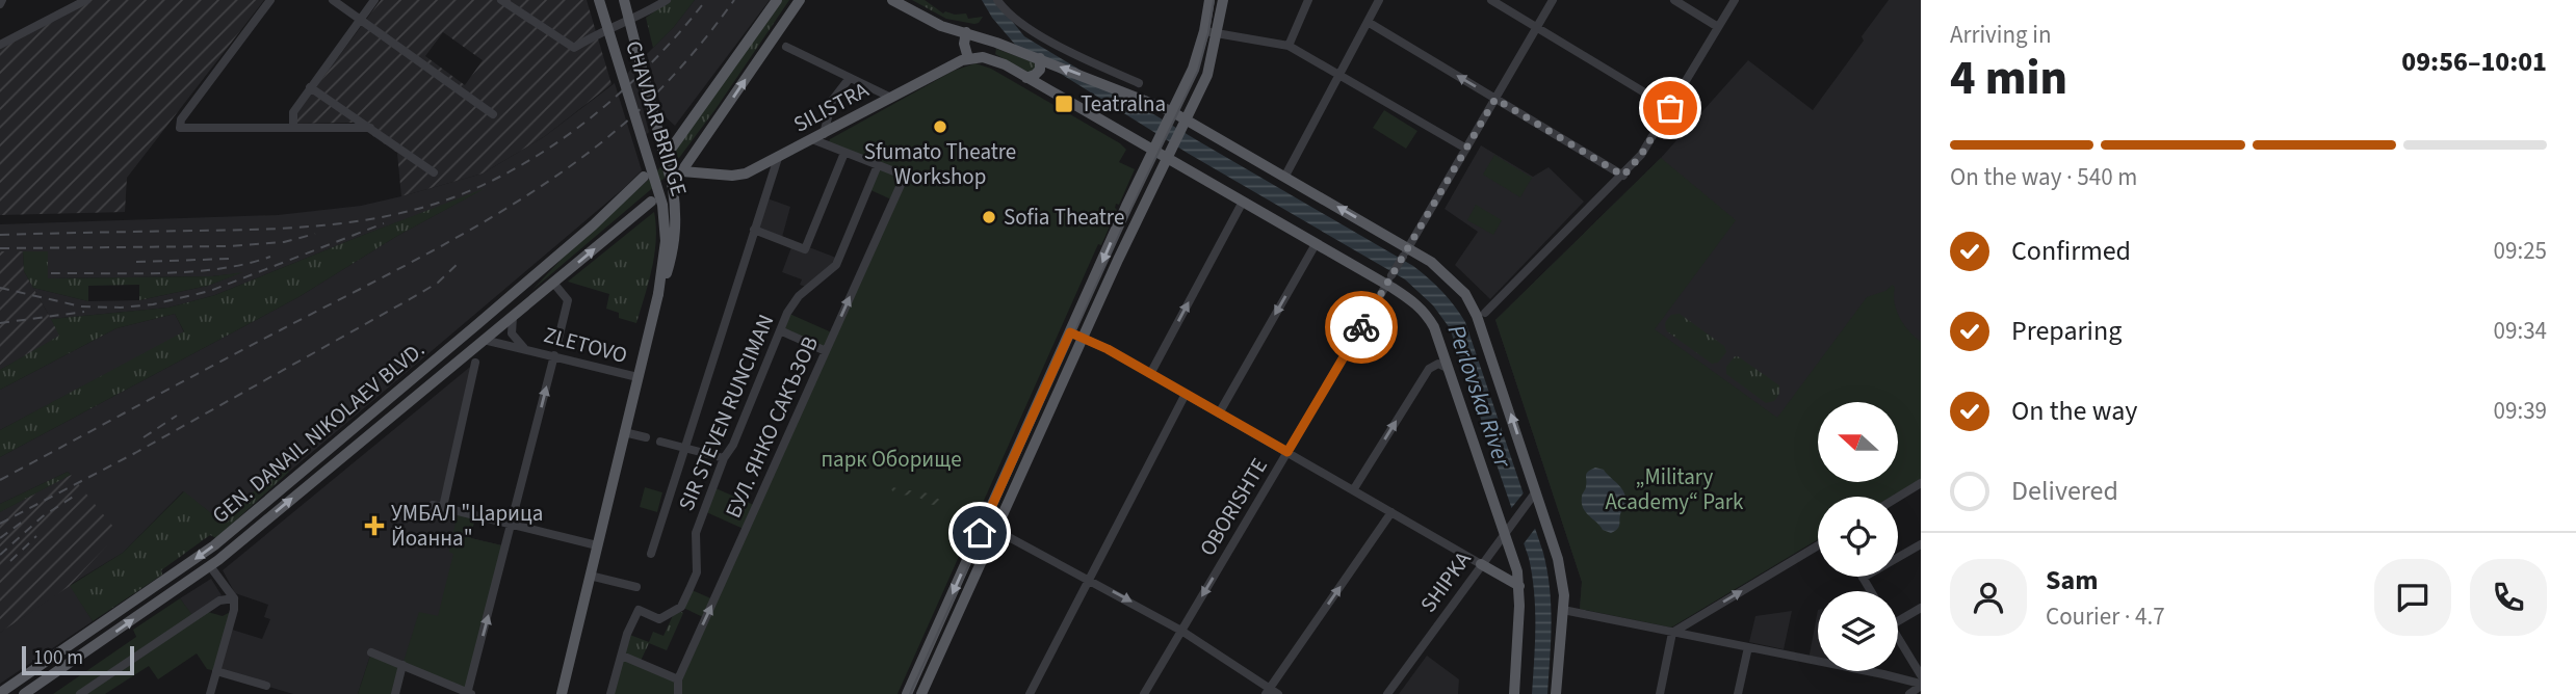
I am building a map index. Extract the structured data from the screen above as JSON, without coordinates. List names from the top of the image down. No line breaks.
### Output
{"streets":{"main road":["SILISTRA","CHAVDAR BRIDGE","GEN. DANAIL NIKOLAEV BLVD."],"street":["ZLETOVO","SIR STEVEN RUNCIMAN","БУЛ. ЯНКО САКЪЗОВ","OBORISHTE","SHIPKA"]},"crossings":[["CHAVDAR BRIDGE","ZLETOVO"],["ZLETOVO","GEN. DANAIL NIKOLAEV BLVD."],["SIR STEVEN RUNCIMAN","БУЛ. ЯНКО САКЪЗОВ"]],"one_way":["БУЛ. ЯНКО САКЪЗОВ"],"water":["Perlovska River"],"parks":["парк Оборище","„Military Academy“ Park"],"places":{"transit":["Teatralna"],"other":["Sfumato Theatre Workshop","Sofia Theatre"],"health":["УМБАЛ \"Царица Йоанна\""]},"scale_bar":"100 m","north":"left","page":{"heading":["4 min","Arriving in","09:56–10:01"],"panel":["Sam","Courier · 4.7"],"bar":"On the way · 540 m","list":[["Confirmed","09:25"],["Preparing","09:34"],["On the way","09:39"],"Delivered"],"scale":"100 m"}}
